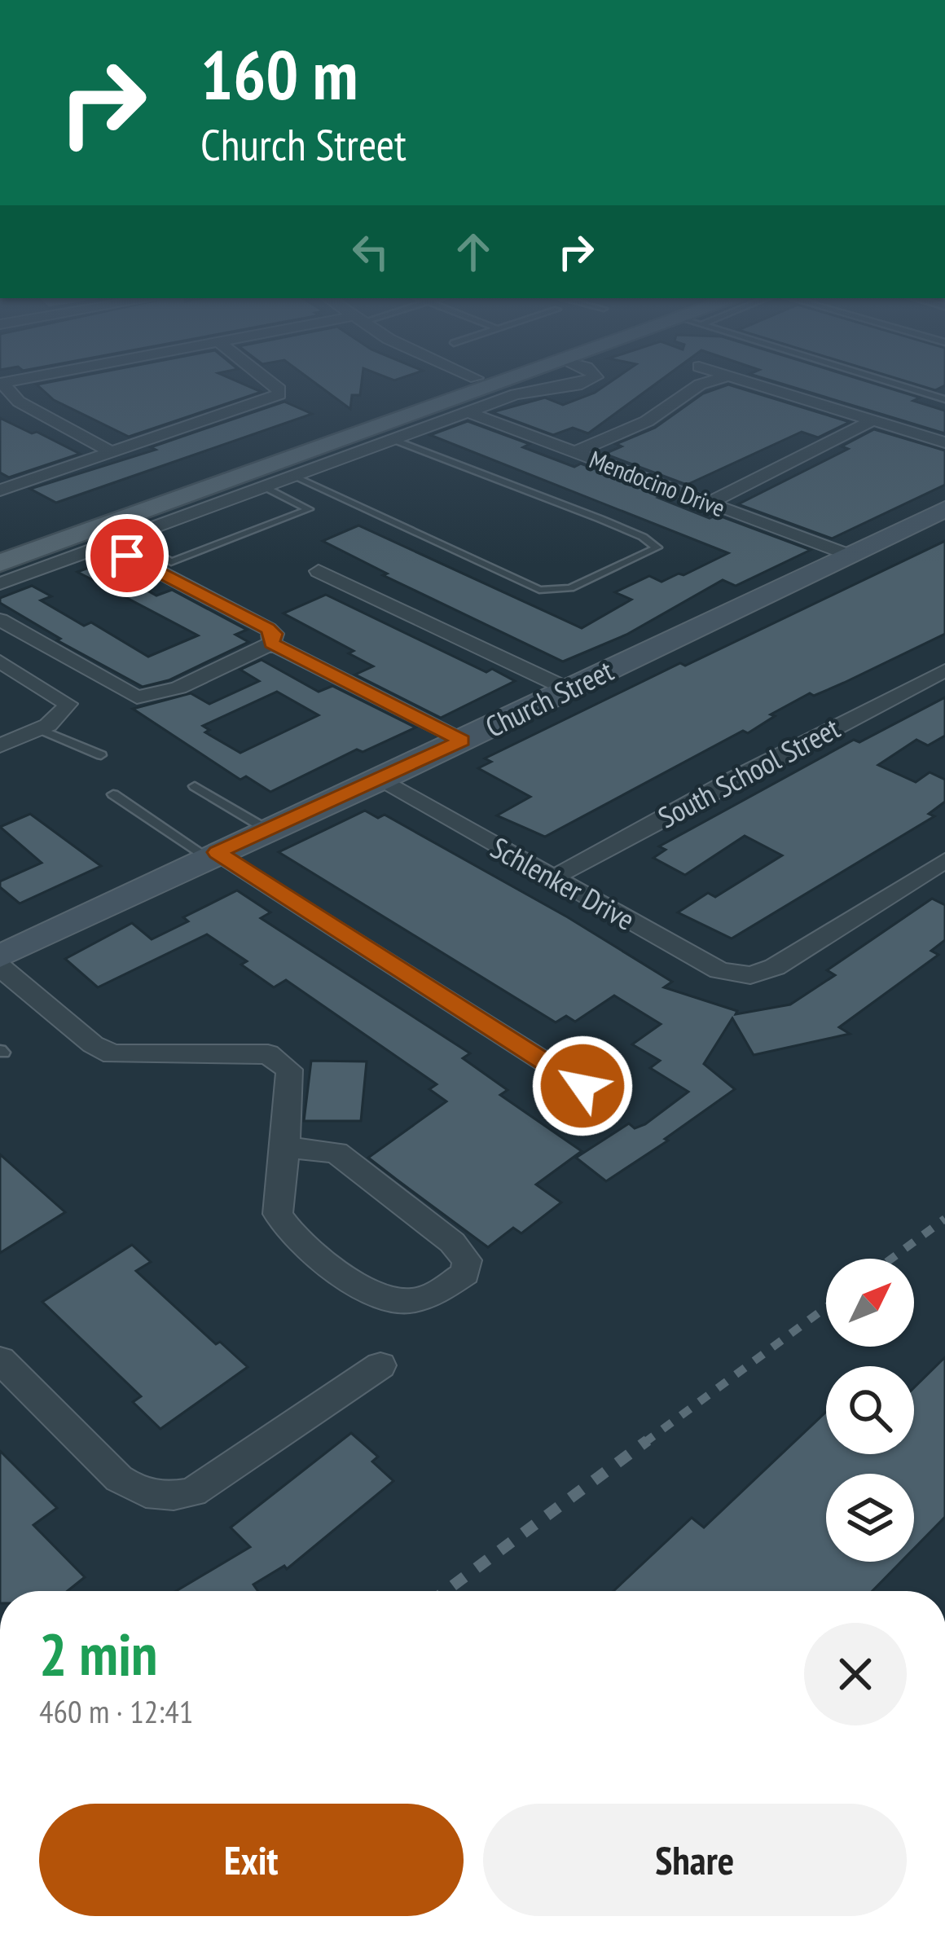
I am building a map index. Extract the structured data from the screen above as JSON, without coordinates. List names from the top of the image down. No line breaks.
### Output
{"streets":{"street":["Mendocino Drive","Church Street","South School Street","Schlenker Drive"]},"crossings":[["Mendocino Drive","Church Street"],["Church Street","Schlenker Drive"],["South School Street","Schlenker Drive"]],"north":"top right","page":{"turn":["160 m","Church Street"],"heading":["2 min","460 m · 12:41"],"buttons":["Exit","Share"]}}
